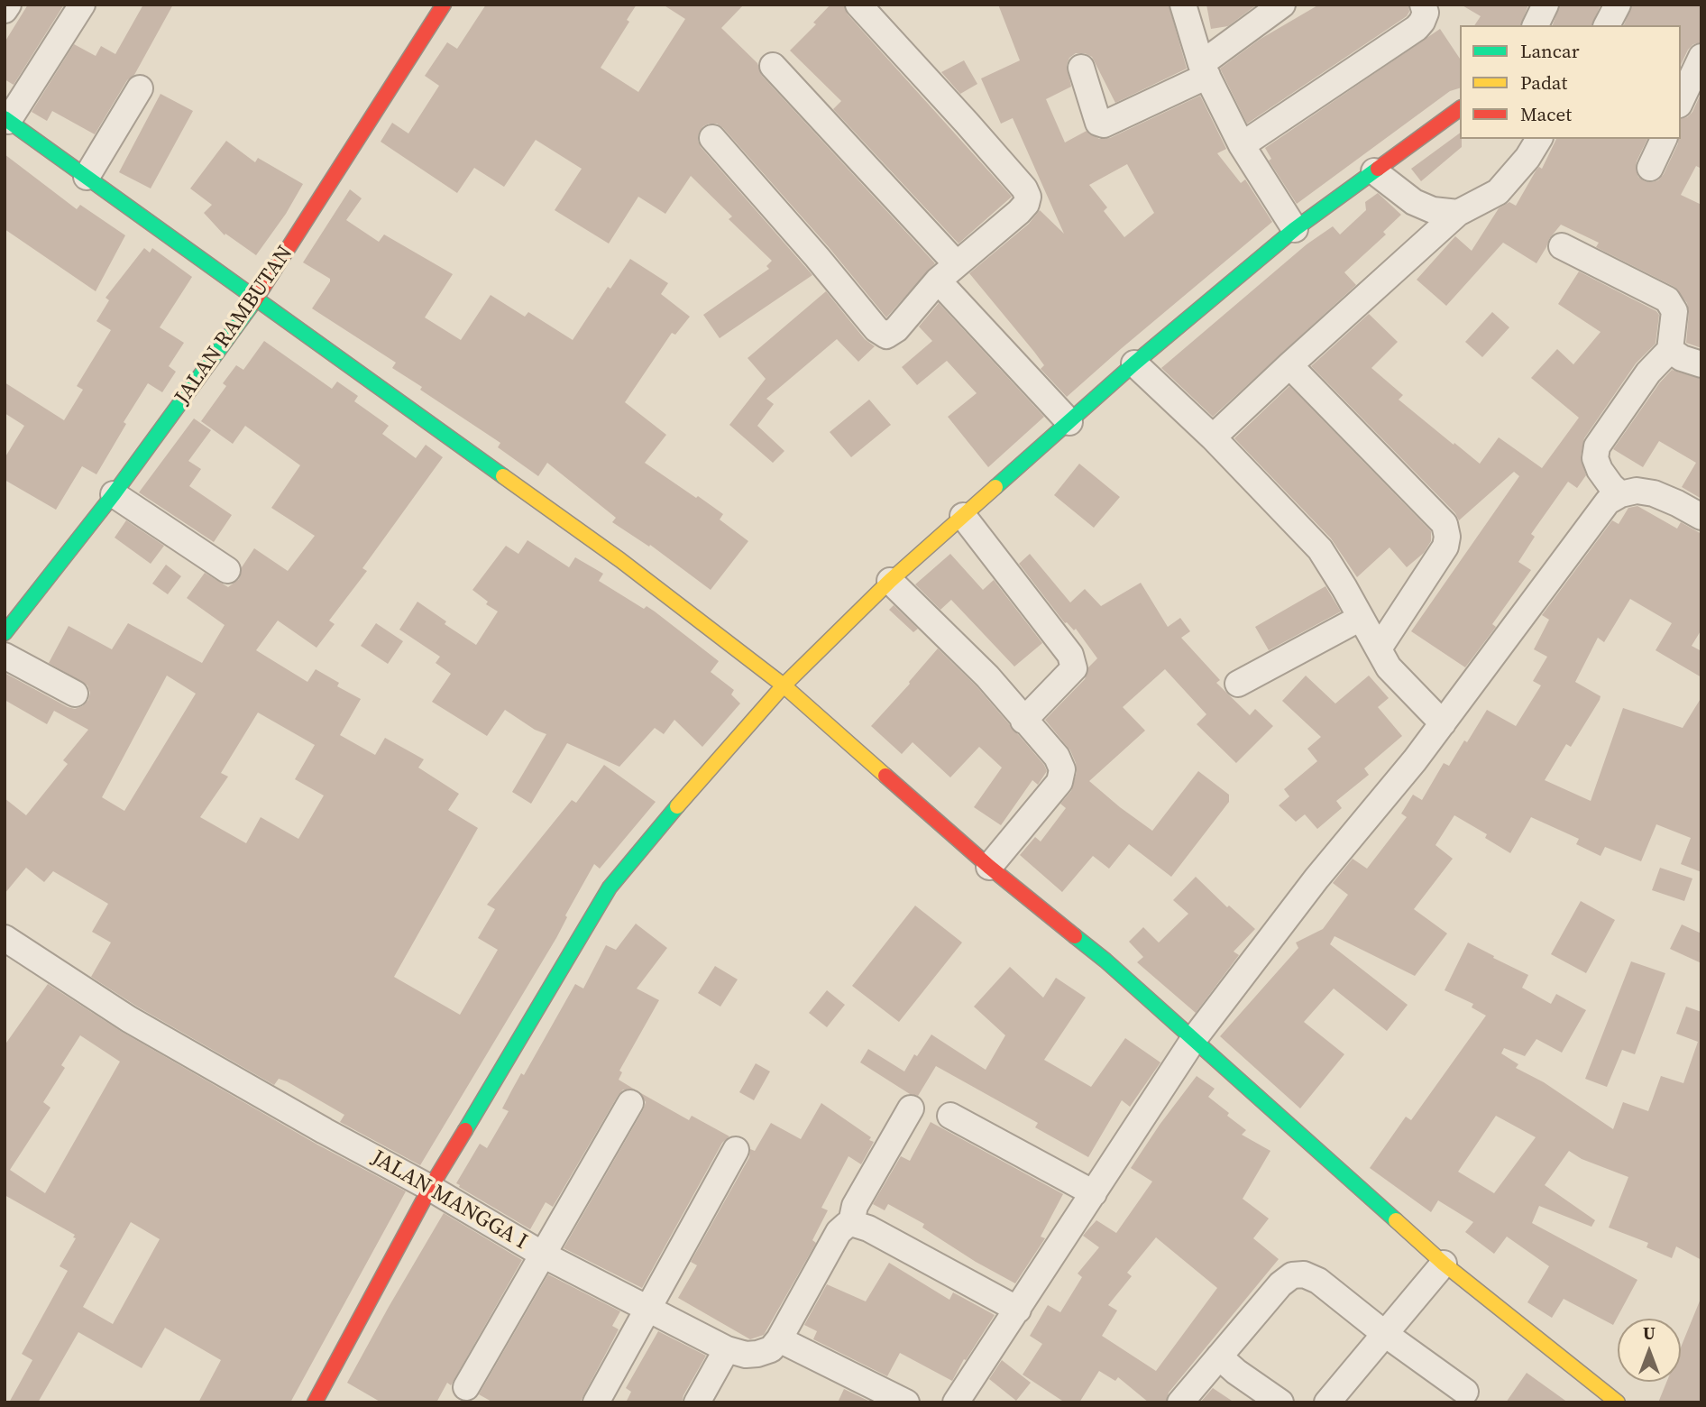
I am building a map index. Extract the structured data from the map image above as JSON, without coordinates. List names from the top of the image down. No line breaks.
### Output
{"streets":{"street":["JALAN RAMBUTAN","JALAN MANGGA I"]},"legend":["Lancar","Padat","Macet"],"north":"top"}
